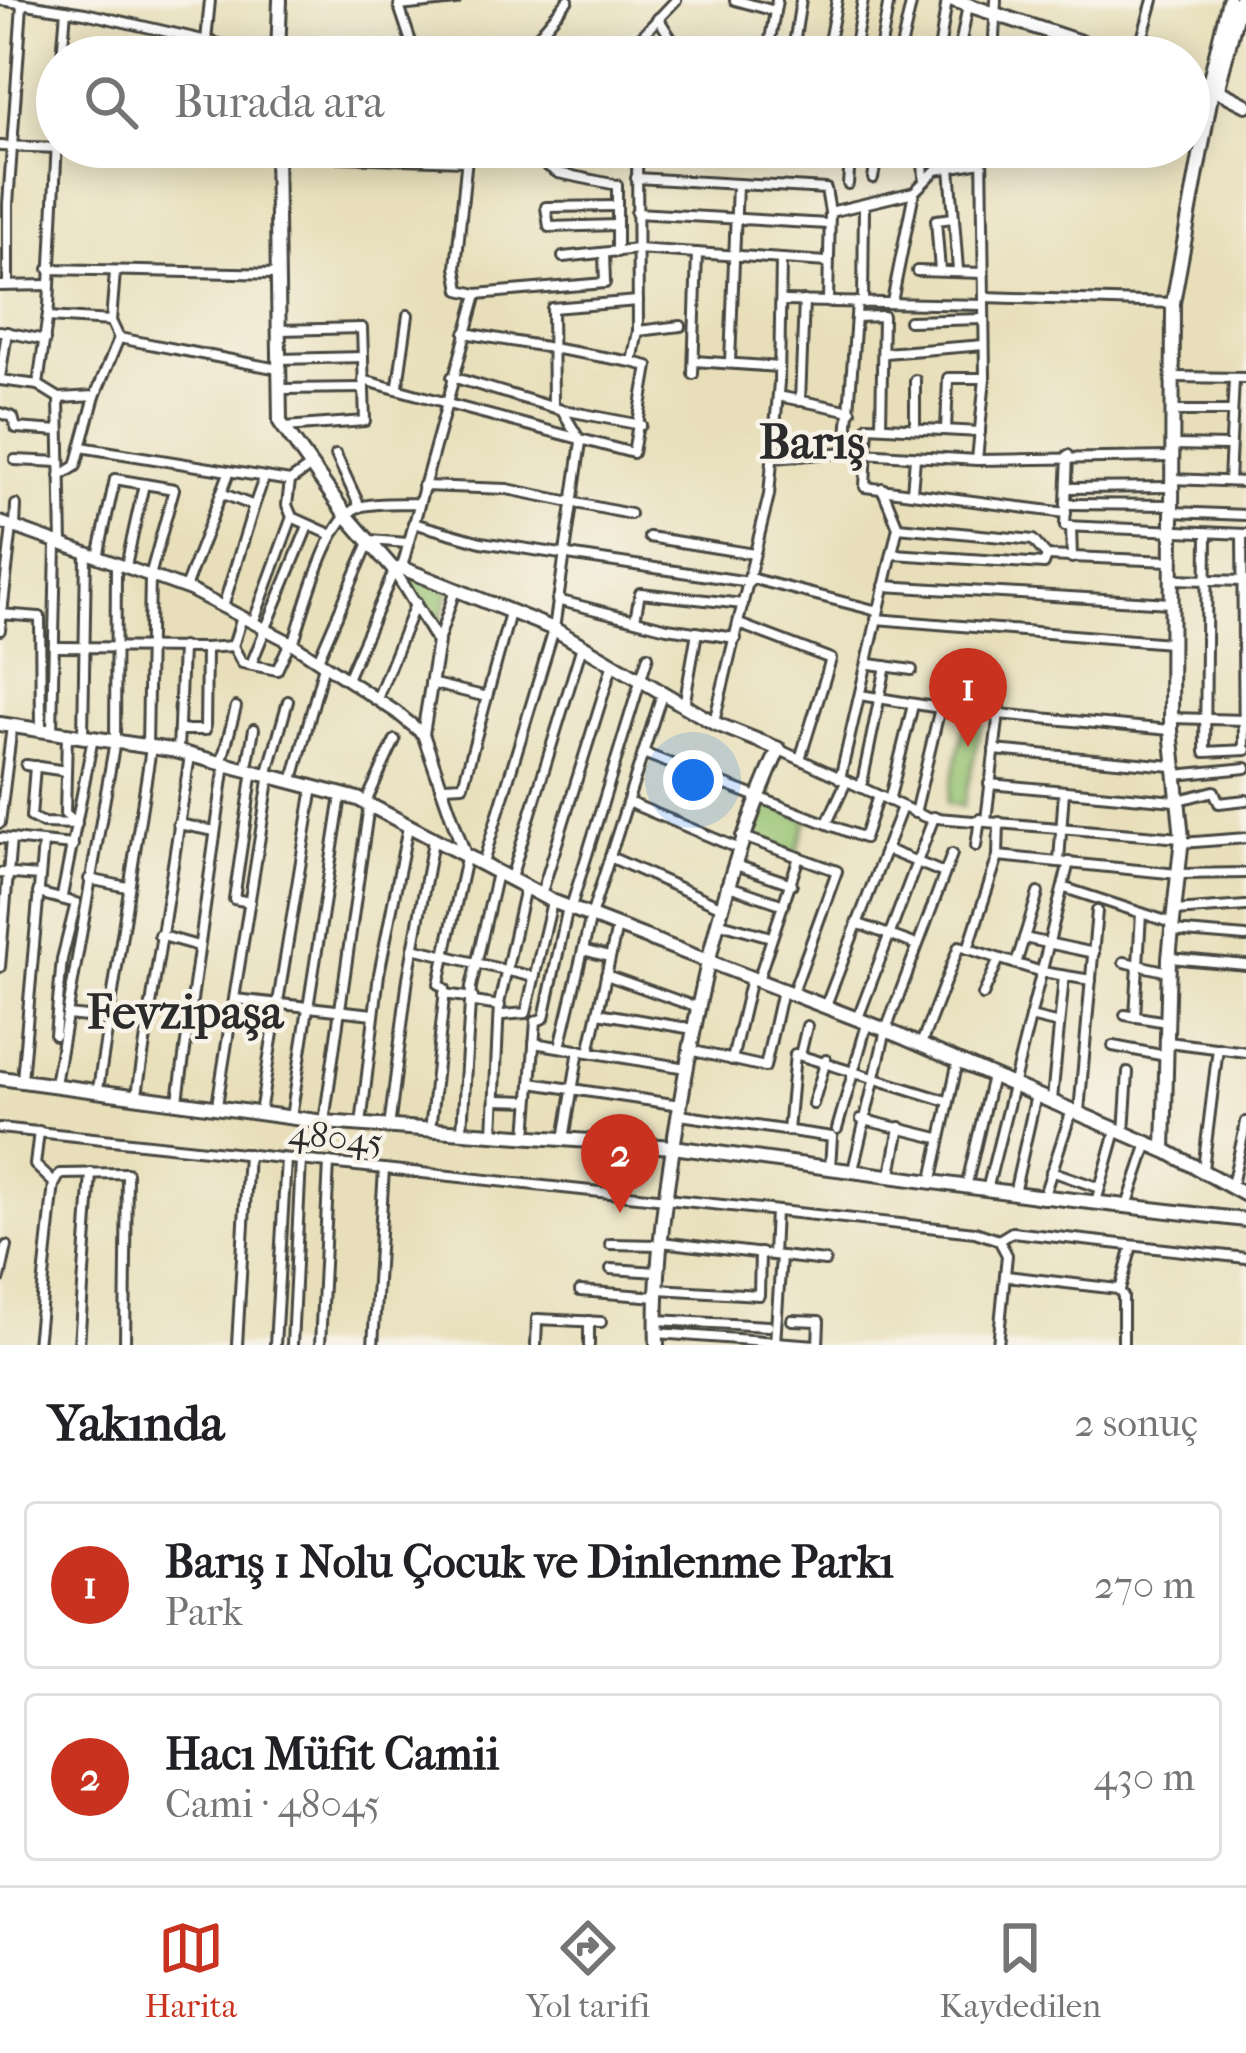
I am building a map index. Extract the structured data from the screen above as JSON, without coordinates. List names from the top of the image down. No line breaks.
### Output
{"streets":{"street":["48045"]},"districts":["Barış","Fevzipaşa"],"page":{"search":"Burada ara","pins":["1","2"],"heading":["Yakında","2 sonuç"],"list":[{"mark":"1","name":"Barış 1 Nolu Çocuk ve Dinlenme Parkı","note":"Park","value":"270 m"},{"mark":"2","name":"Hacı Müfit Camii","note":"Cami · 48045","value":"430 m"}],"nav":["Harita","Yol tarifi","Kaydedilen"]}}
